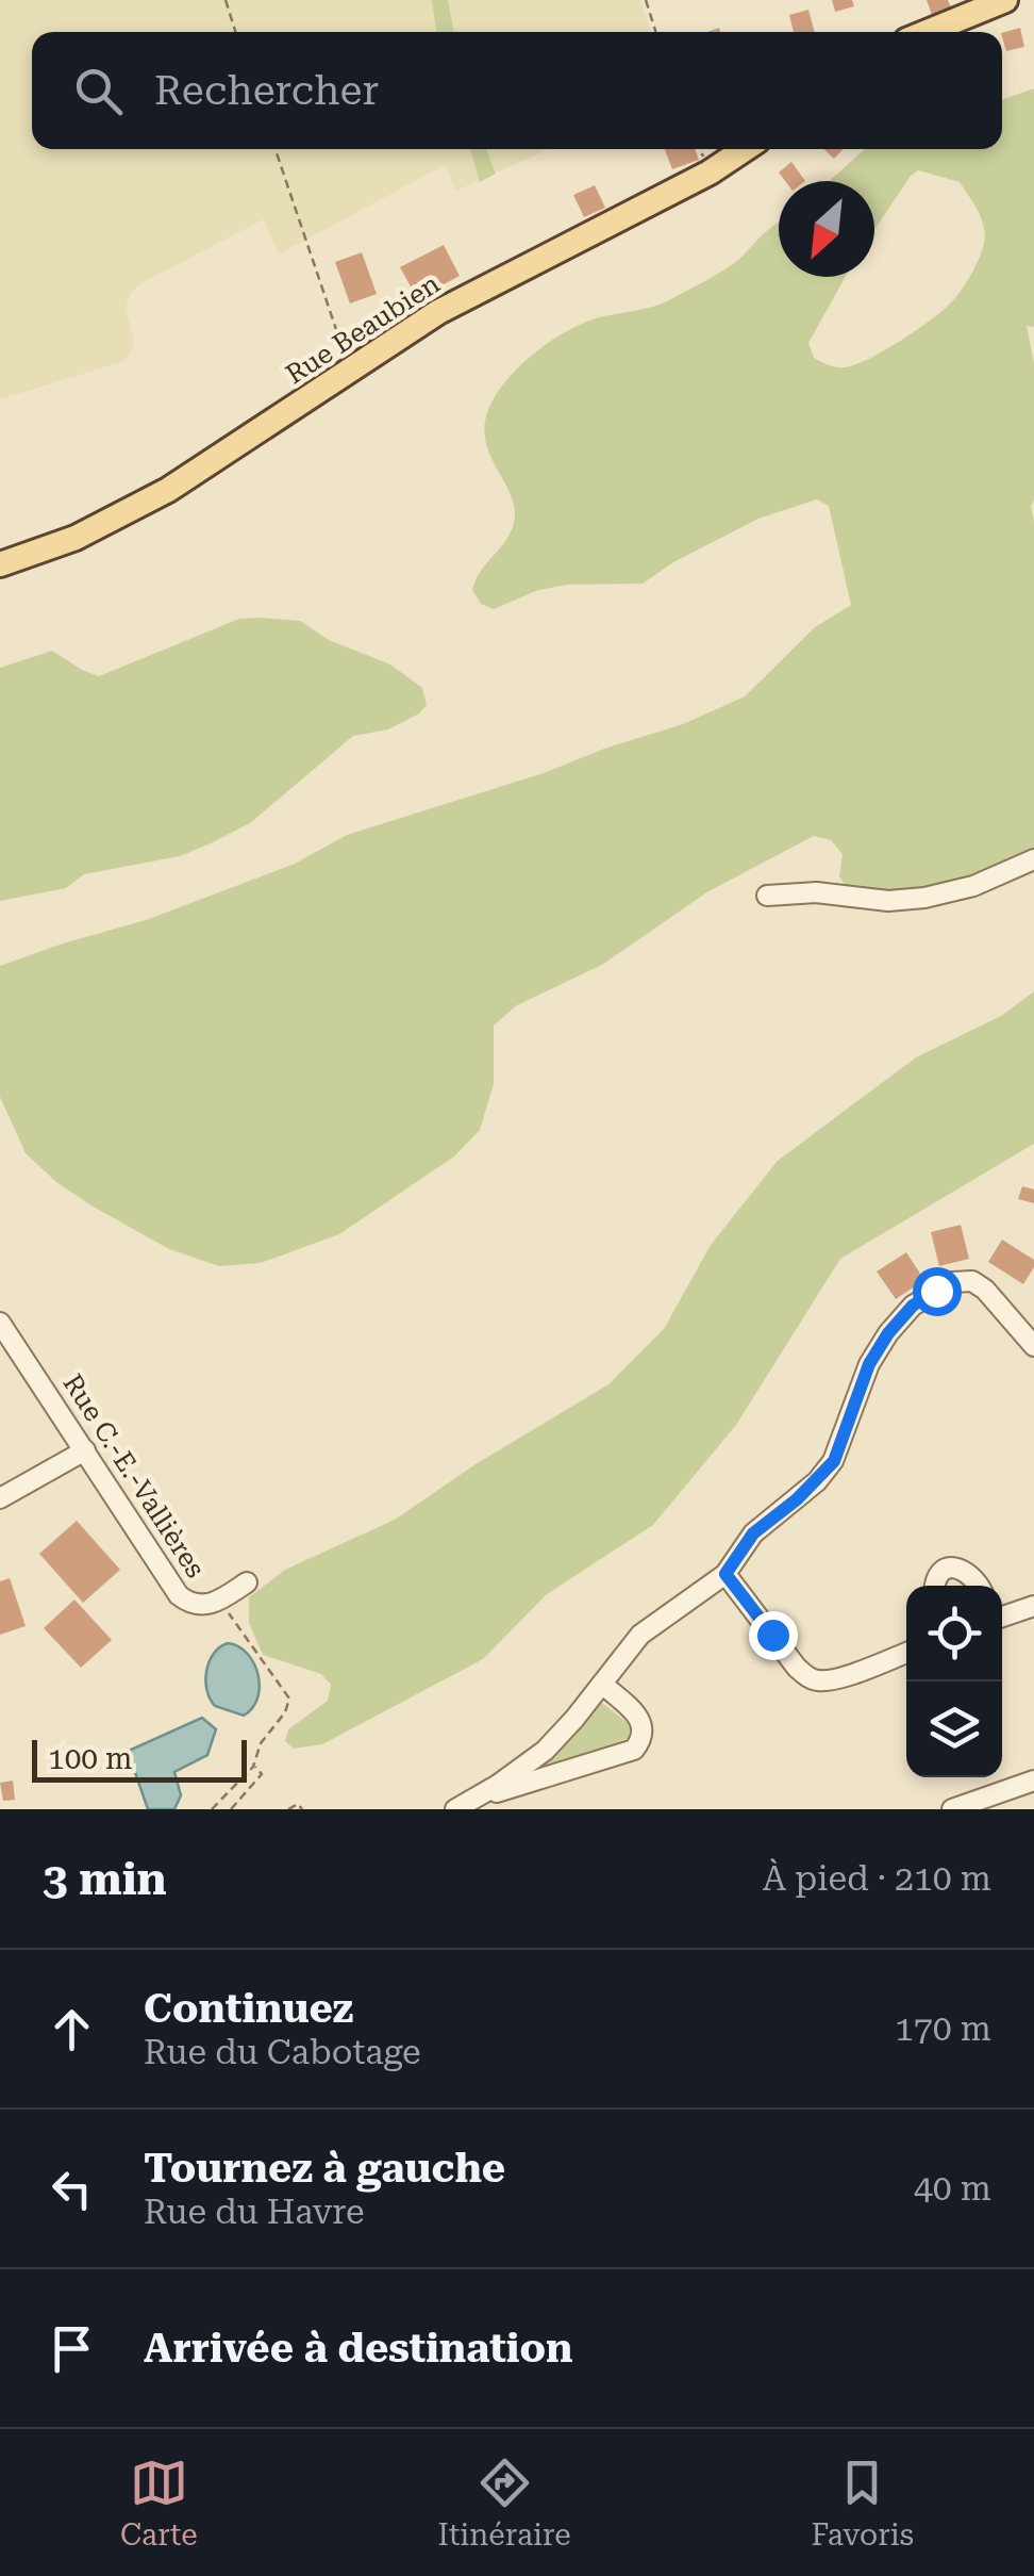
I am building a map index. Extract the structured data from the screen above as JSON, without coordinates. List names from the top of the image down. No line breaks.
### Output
{"streets":{"main road":["Rue Beaubien"],"street":["Rue C.-E.-Vallières"]},"scale_bar":"100 m","north":"bottom left","page":{"search":"Rechercher","scale":"100 m","heading":["3 min","À pied · 210 m"],"list":[["Continuez","Rue du Cabotage","170 m"],["Tournez à gauche","Rue du Havre","40 m"],"Arrivée à destination"],"nav":["Carte","Itinéraire","Favoris"]}}
